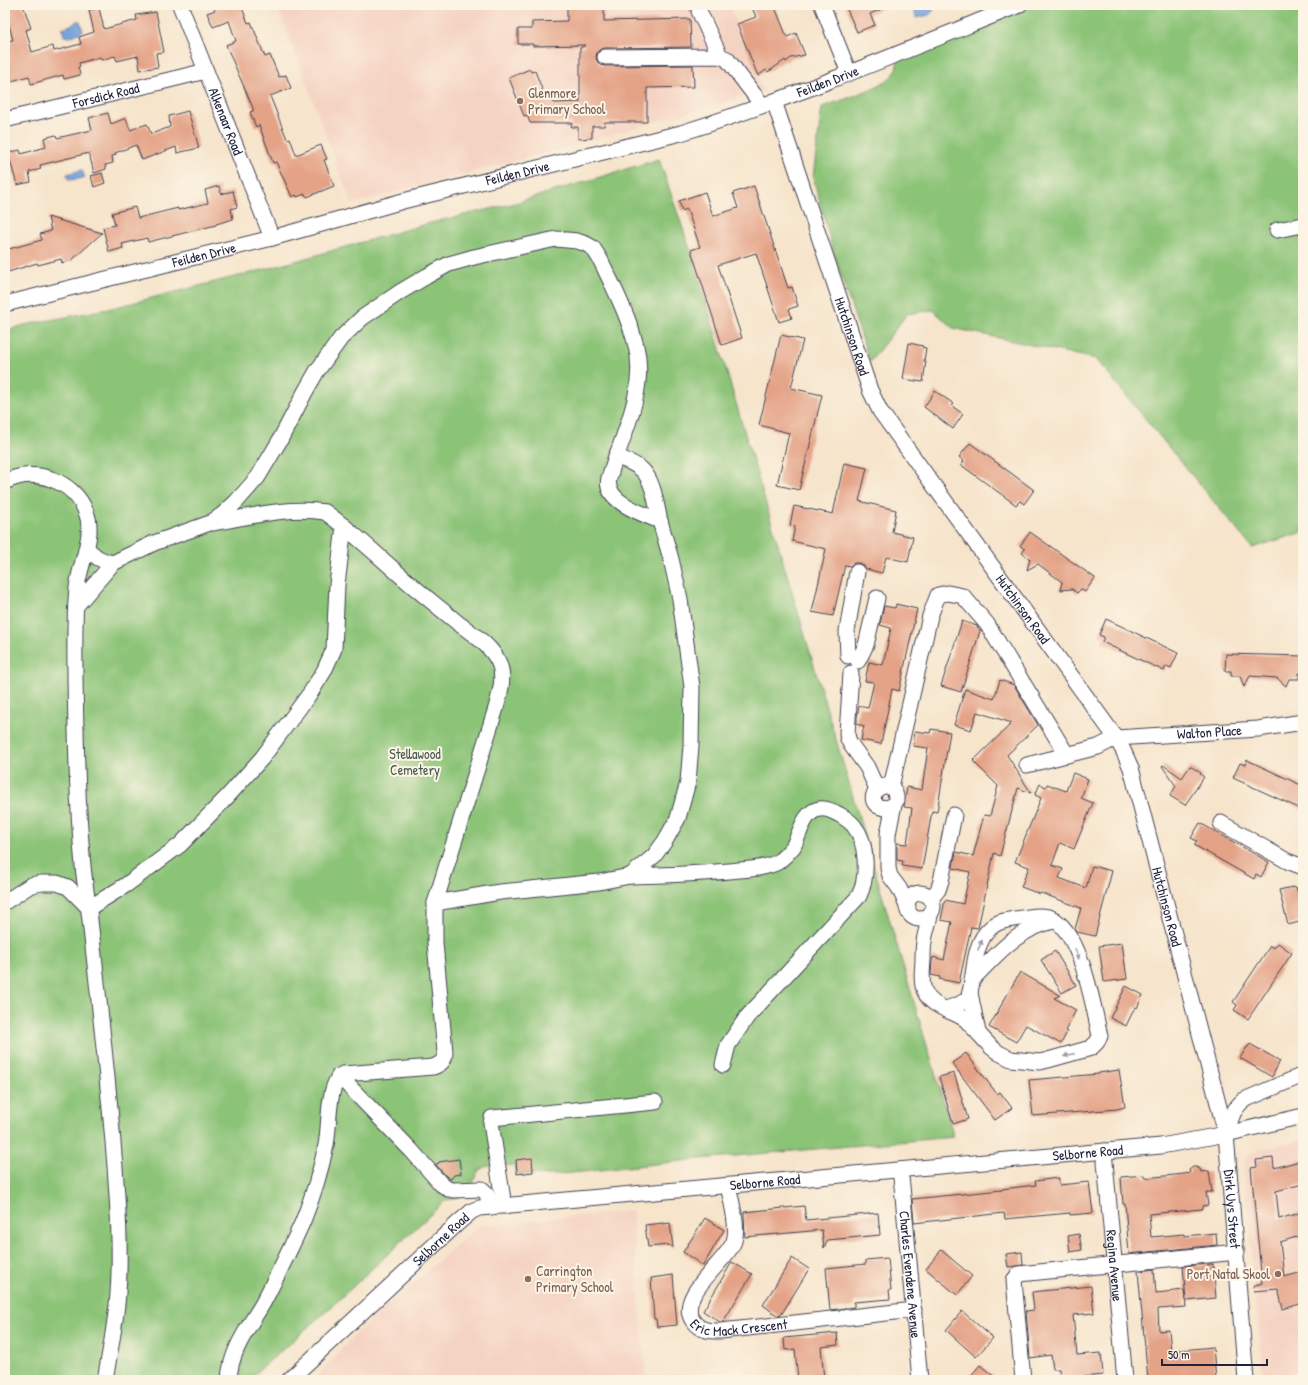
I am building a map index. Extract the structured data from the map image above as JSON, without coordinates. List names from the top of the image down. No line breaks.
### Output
{"streets":{"street":["Feilden Drive","Forsdick Road","Alkenaar Road","Hutchinson Road","Walton Place","Selborne Road","Dirk Uys Street","Regina Avenue","Charles Evendene Avenue","Eric Mack Crescent"]},"crossings":[["Feilden Drive","Alkenaar Road"],["Feilden Drive","Hutchinson Road"],["Forsdick Road","Alkenaar Road"],["Hutchinson Road","Walton Place"],["Hutchinson Road","Selborne Road"],["Hutchinson Road","Dirk Uys Street"],["Selborne Road","Dirk Uys Street"],["Selborne Road","Regina Avenue"],["Selborne Road","Charles Evendene Avenue"],["Selborne Road","Eric Mack Crescent"],["Charles Evendene Avenue","Eric Mack Crescent"]],"parks":["Stellawood Cemetery"],"places":["Glenmore Primary School","Port Natal Skool","Carrington Primary School"],"scale_bar":"50 m"}
